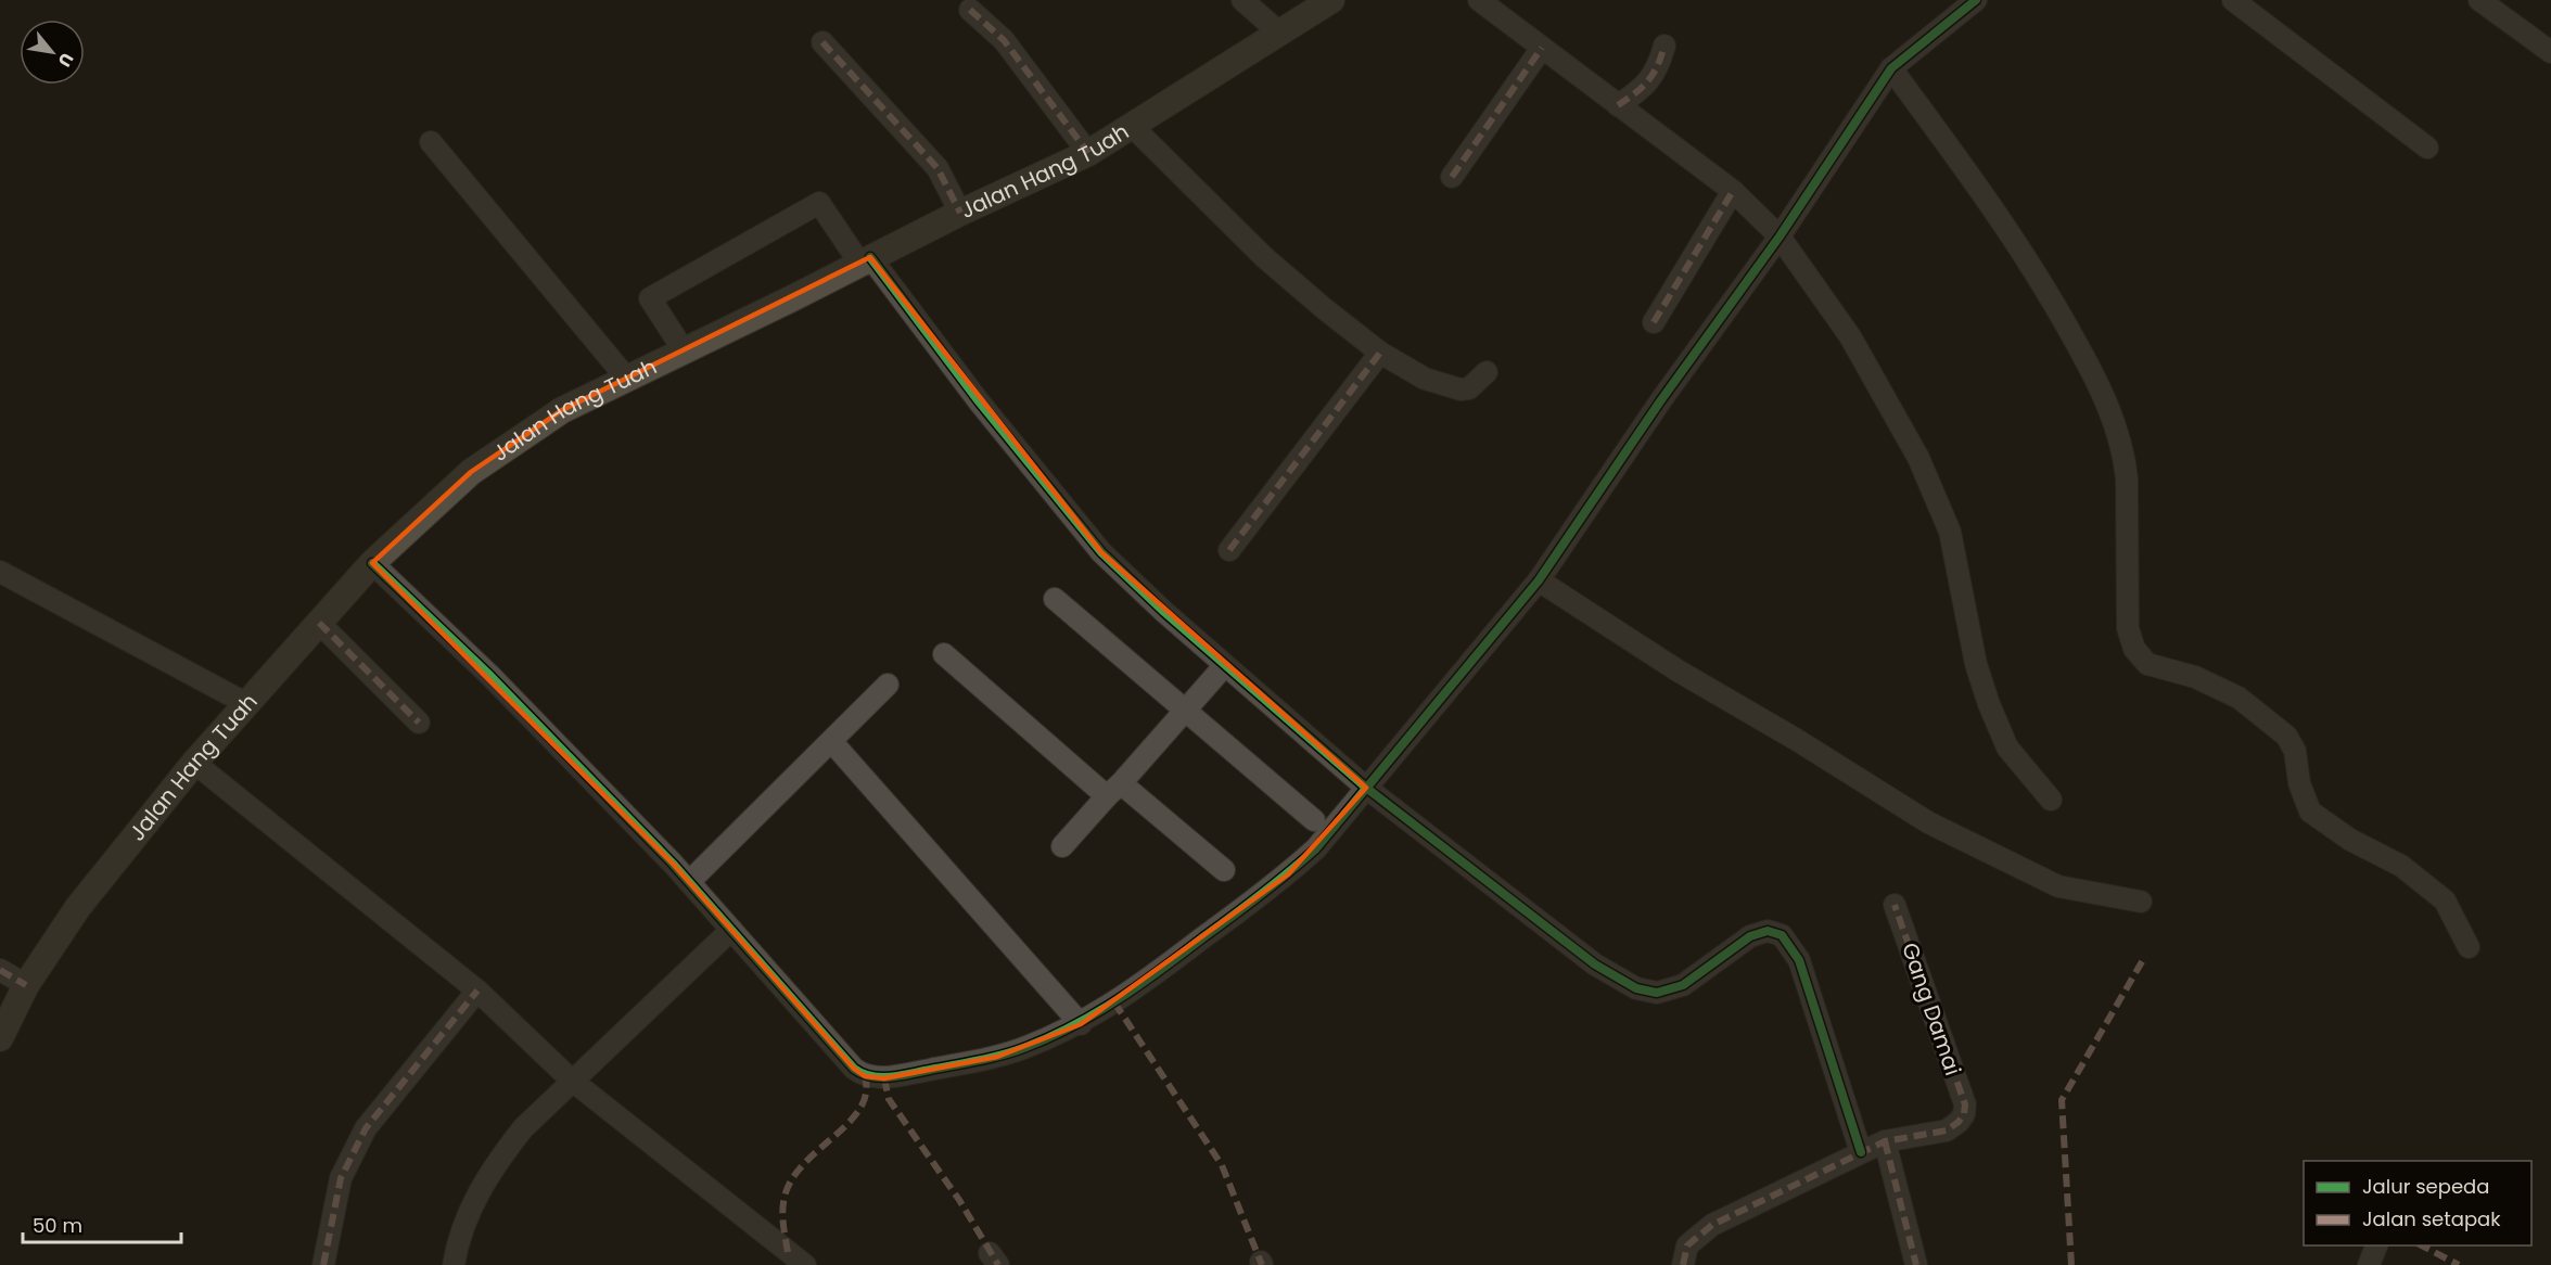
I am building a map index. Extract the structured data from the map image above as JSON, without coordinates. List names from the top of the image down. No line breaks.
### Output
{"streets":{"main road":["Jalan Hang Tuah"],"street":["Gang Damai"]},"legend":["Jalur sepeda","Jalan setapak"],"scale_bar":"50 m","north":"bottom right"}
